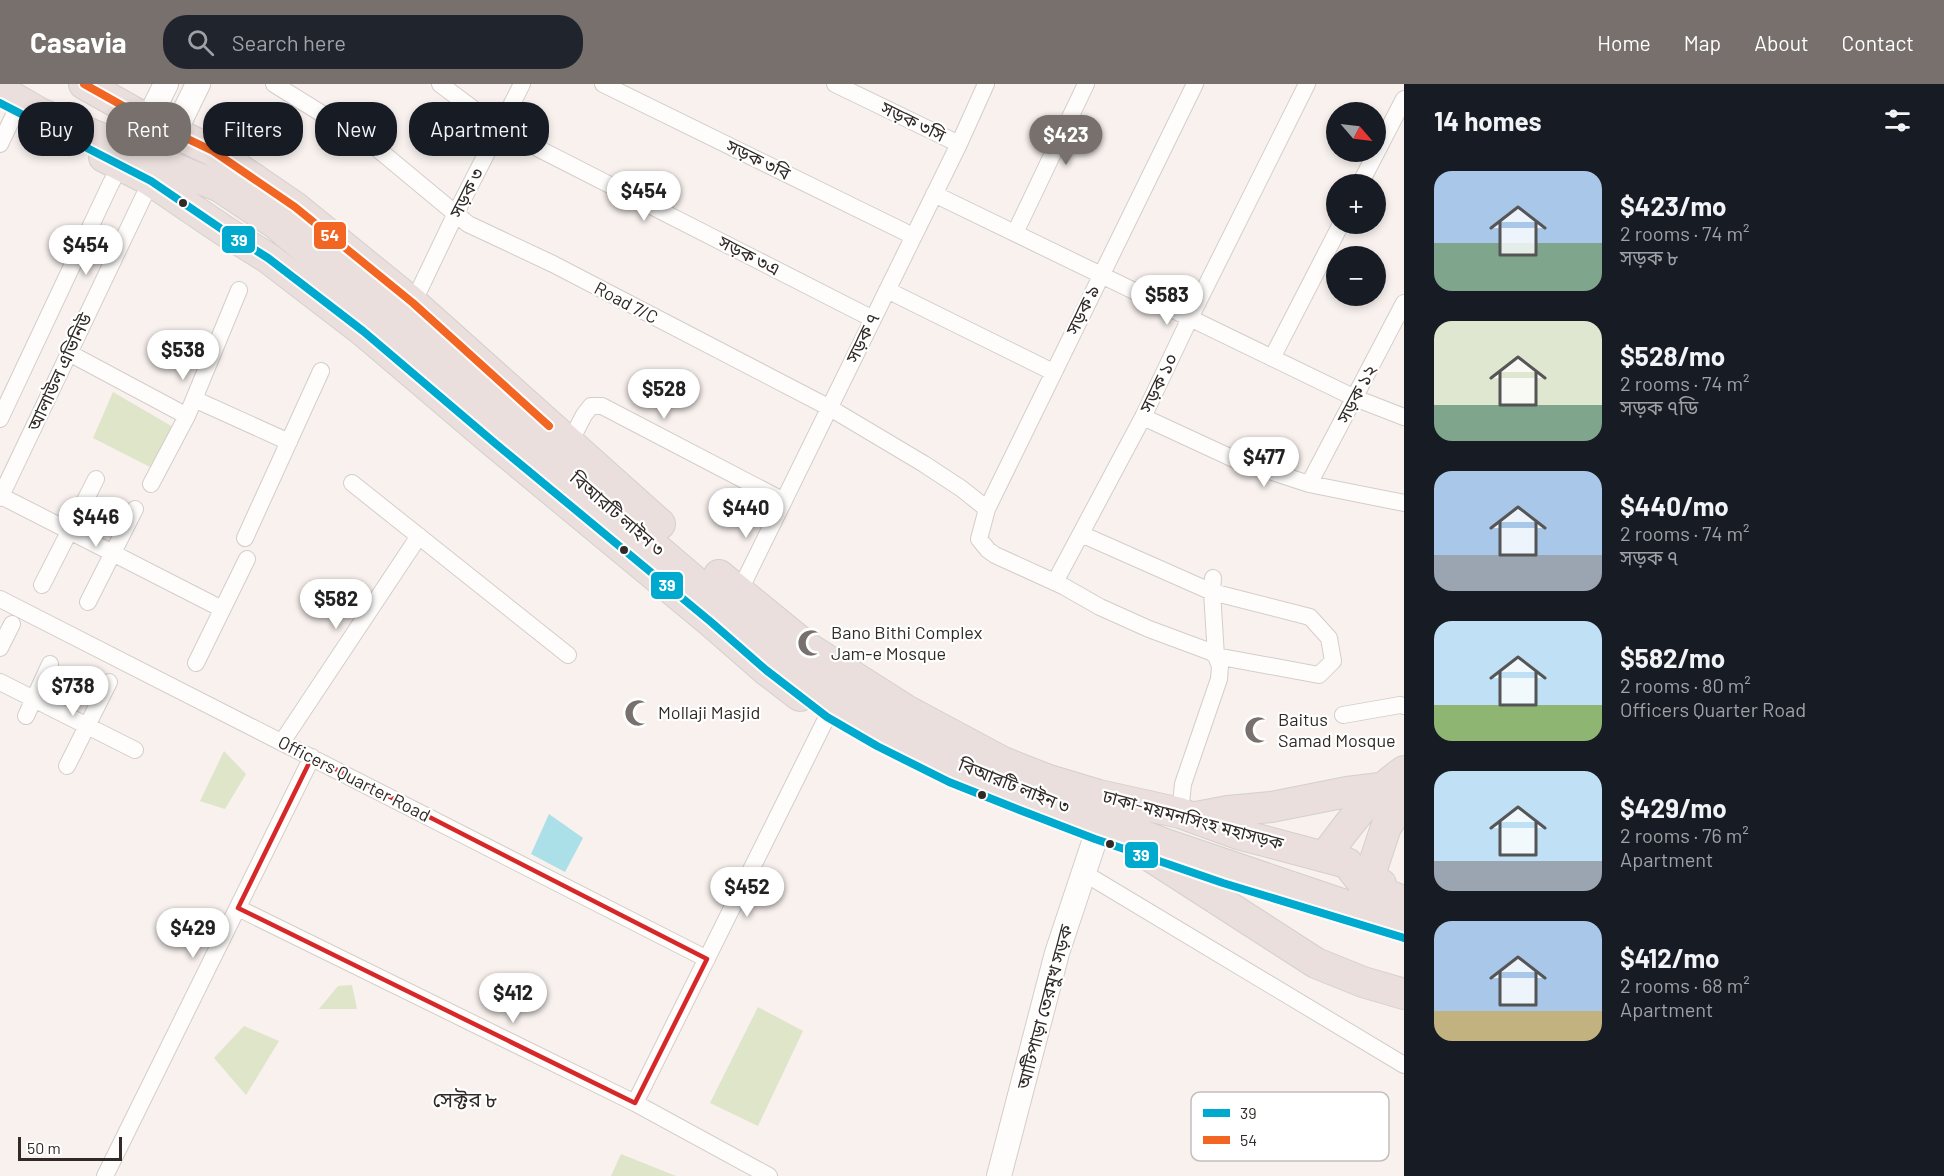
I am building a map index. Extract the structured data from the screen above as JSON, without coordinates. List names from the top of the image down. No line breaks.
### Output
{"streets":{"highway":["বিআরটি লাইন ৩","ঢাকা-ময়মনসিংহ মহাসড়ক"],"main road":["আটিপাড়া তেরমুখ সড়ক"],"street":["সড়ক ৩সি","সড়ক ৩বি","সড়ক ৩","সড়ক ৩এ","Road 7/C","সড়ক ৯","সড়ক ৭","আলাউল এভিনিউ","সড়ক ১০","সড়ক ১২","Officers Quarter Road"]},"crossings":[["সড়ক ৩সি","সড়ক ৭"],["সড়ক ৩বি","সড়ক ৭"],["সড়ক ৩","Road 7/C"],["সড়ক ৩","ঢাকা-ময়মনসিংহ মহাসড়ক"],["সড়ক ৩এ","সড়ক ৭"],["Road 7/C","সড়ক ৯"],["Road 7/C","সড়ক ৭"],["সড়ক ৯","সড়ক ১০"],["সড়ক ৭","ঢাকা-ময়মনসিংহ মহাসড়ক"],["আলাউল এভিনিউ","বিআরটি লাইন ৩"]],"districts":["সেক্টর ৮"],"places":{"mosque":["Bano Bithi Complex Jam-e Mosque","Mollaji Masjid","Baitus Samad Mosque"]},"lines":["transit line 54","transit line 39"],"legend":["39","54"],"scale_bar":"50 m","north":"bottom right","page":{"header":"Casavia","search":"Search here","nav":["Home","Map","About","Contact"],"heading":"14 homes","map_buttons":["+","−"],"chip":["Buy","Rent","Filters","New","Apartment"],"price":["$423","$454","$454","$583","$538","$528","$477","$440","$446","$582","$738","$452","$429","$412"],"list":[{"name":"$423/mo","note":"2 rooms · 74 m² · সড়ক ৮"},{"name":"$528/mo","note":"2 rooms · 74 m² · সড়ক ৭ডি"},{"name":"$440/mo","note":"2 rooms · 74 m² · সড়ক ৭"},{"name":"$582/mo","note":"2 rooms · 80 m² · Officers Quarter Road"},{"name":"$429/mo","note":"2 rooms · 76 m² · Apartment"},{"name":"$412/mo","note":"2 rooms · 68 m² · Apartment"}],"scale":"50 m"}}
